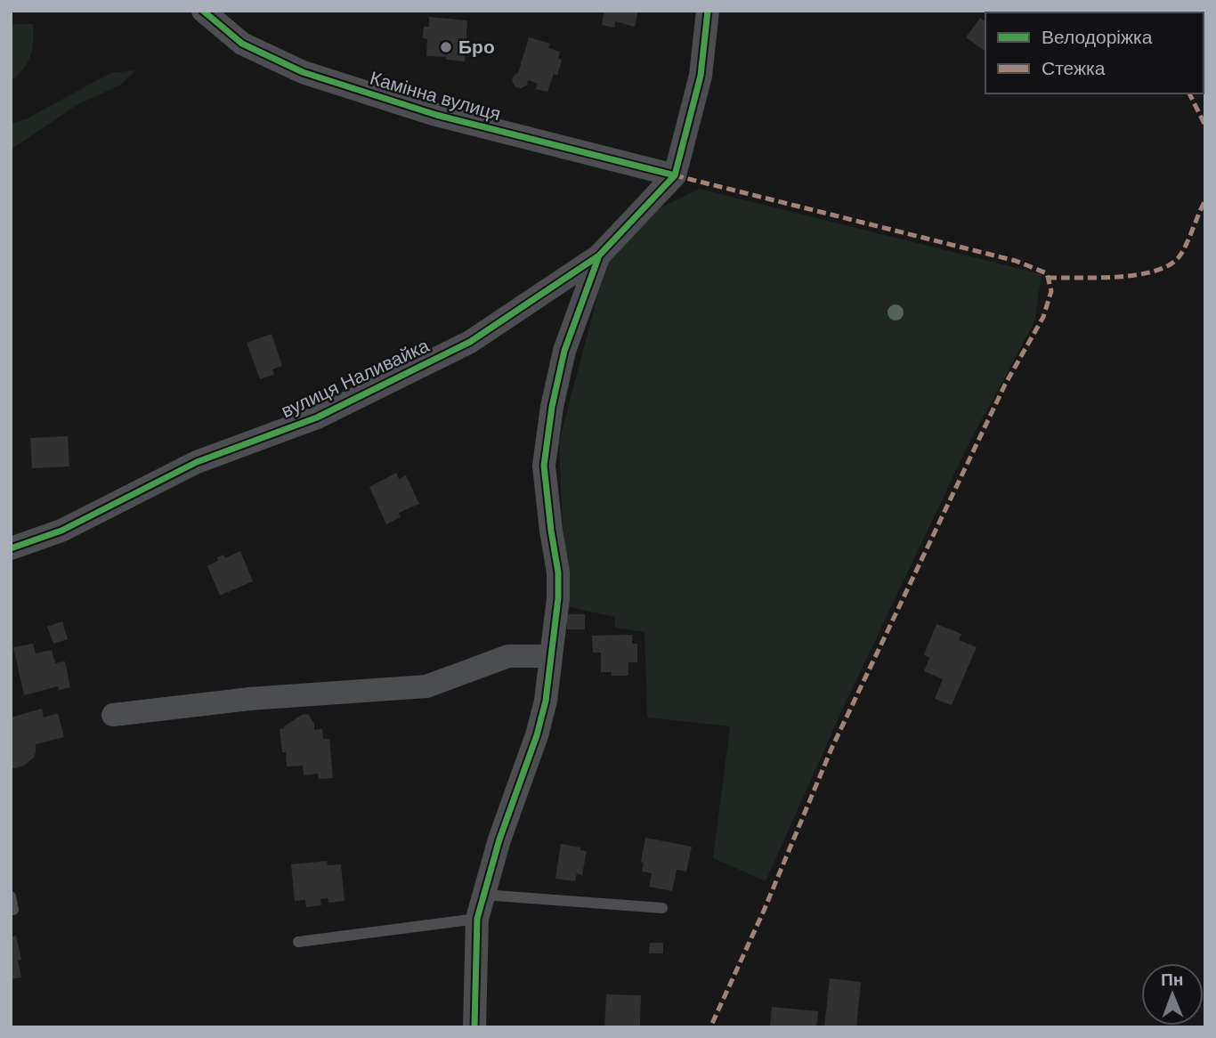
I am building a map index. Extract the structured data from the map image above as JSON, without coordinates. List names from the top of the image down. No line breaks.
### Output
{"streets":{"street":["Камінна вулиця","вулиця Наливайка"]},"crossings":[["Камінна вулиця","вулиця Наливайка"]],"places":["Бро"],"legend":["Велодоріжка","Стежка"],"north":"top"}
